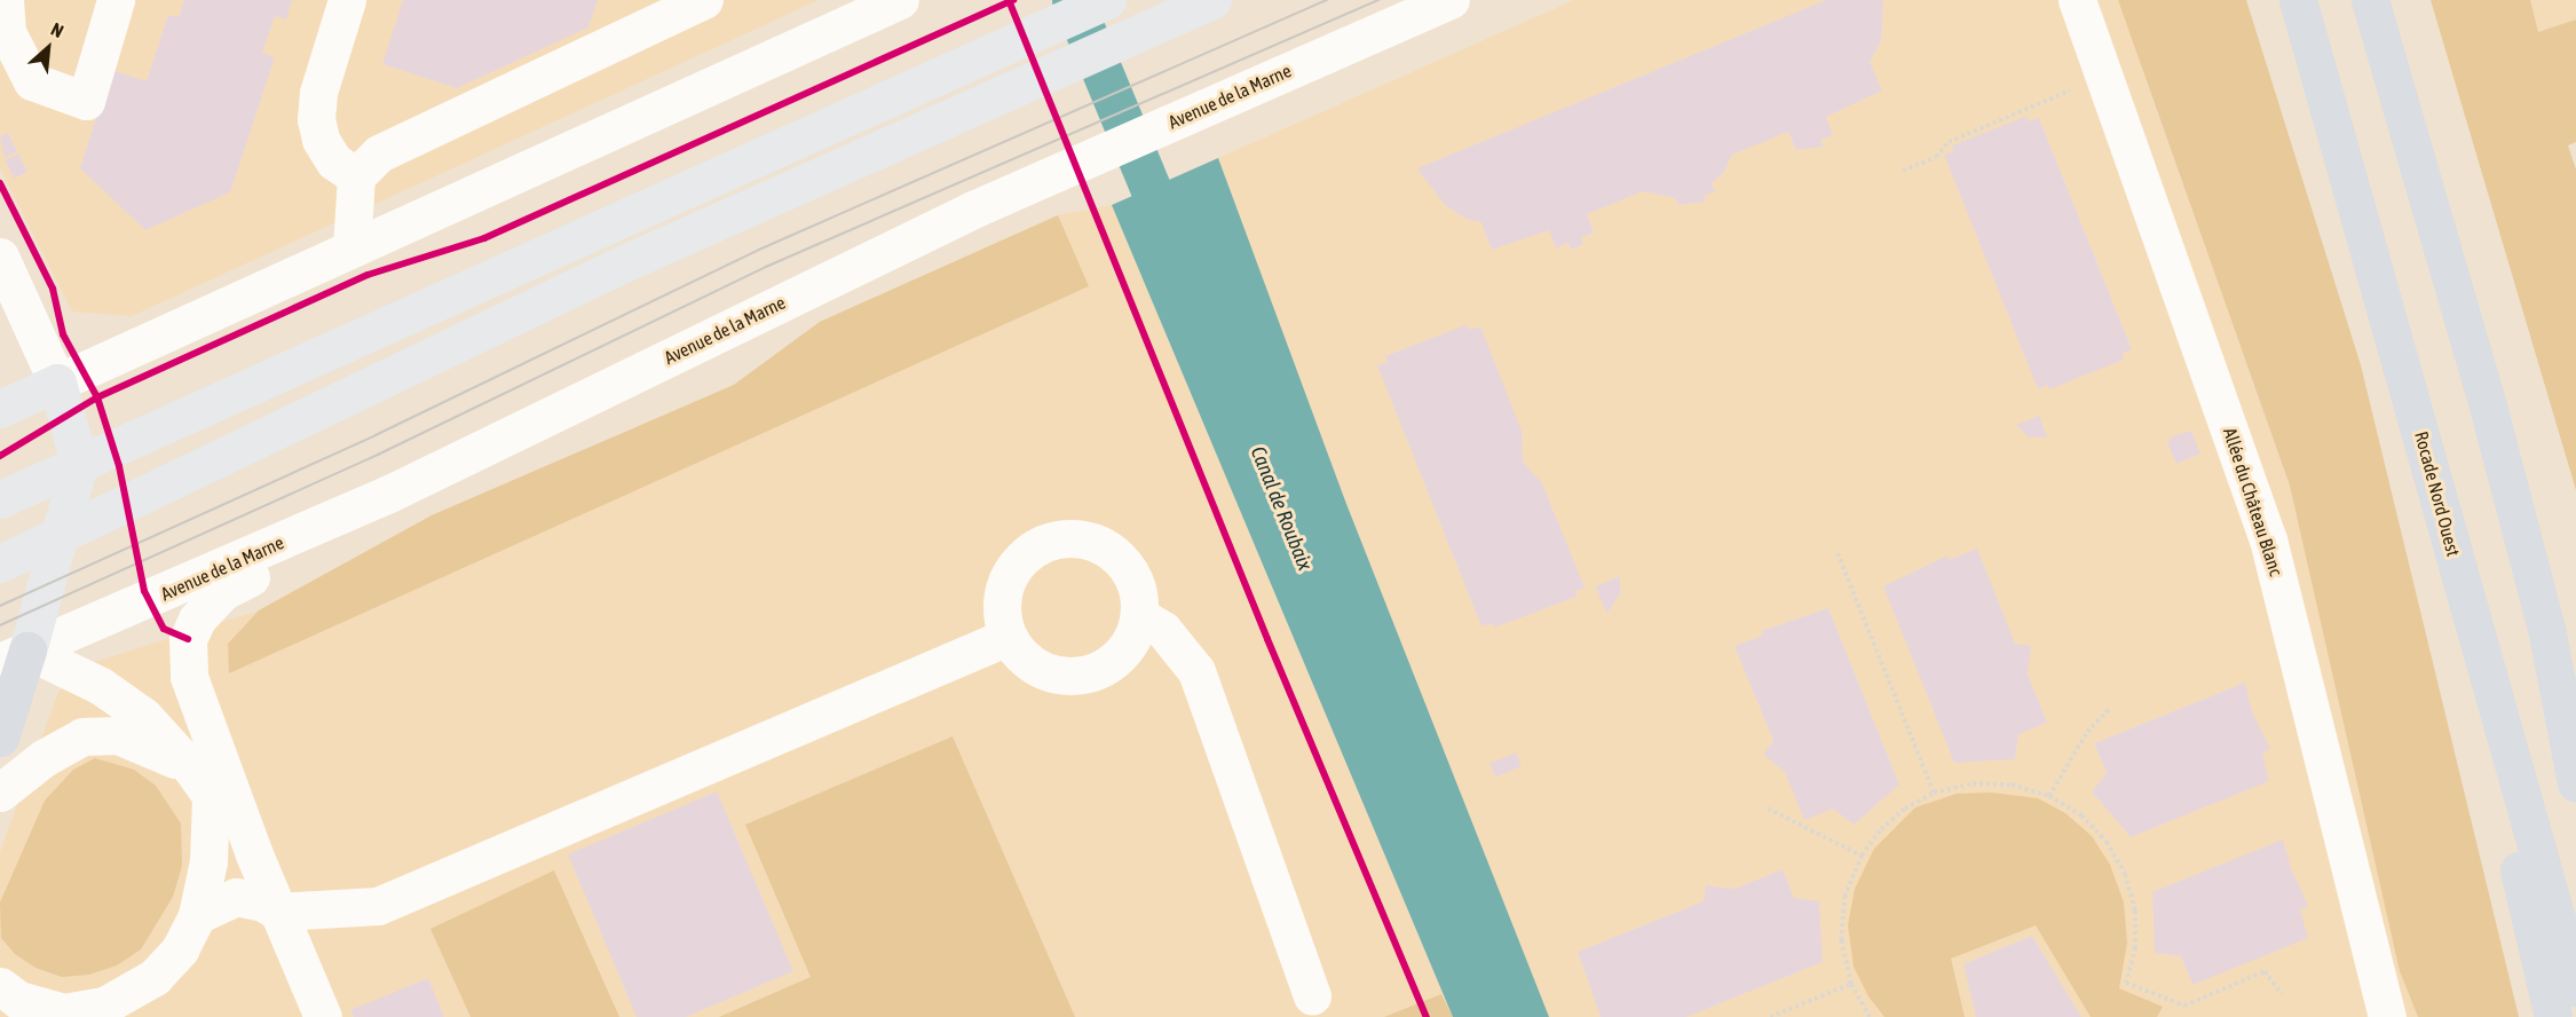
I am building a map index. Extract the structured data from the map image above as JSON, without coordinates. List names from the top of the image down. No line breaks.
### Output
{"streets":{"highway":["Rocade Nord Ouest"],"street":["Avenue de la Marne","Allée du Château Blanc"]},"water":["Canal de Roubaix"],"north":"top right"}
